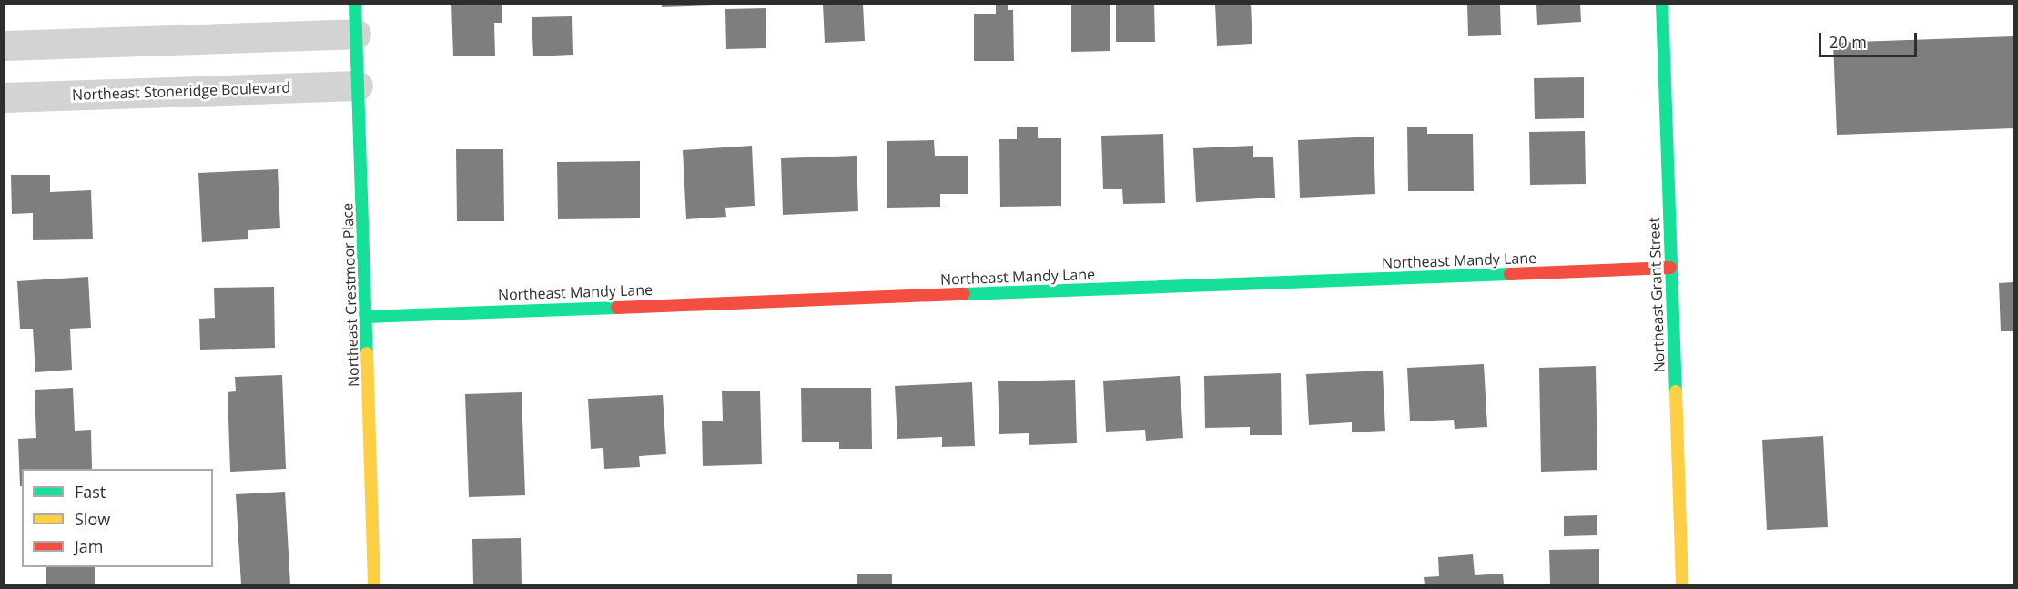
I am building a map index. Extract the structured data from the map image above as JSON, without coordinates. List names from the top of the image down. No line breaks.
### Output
{"streets":{"street":["Northeast Stoneridge Boulevard","Northeast Mandy Lane","Northeast Crestmoor Place","Northeast Grant Street"]},"crossings":[["Northeast Stoneridge Boulevard","Northeast Crestmoor Place"],["Northeast Mandy Lane","Northeast Crestmoor Place"],["Northeast Mandy Lane","Northeast Grant Street"]],"legend":["Fast","Slow","Jam"],"scale_bar":"20 m"}
